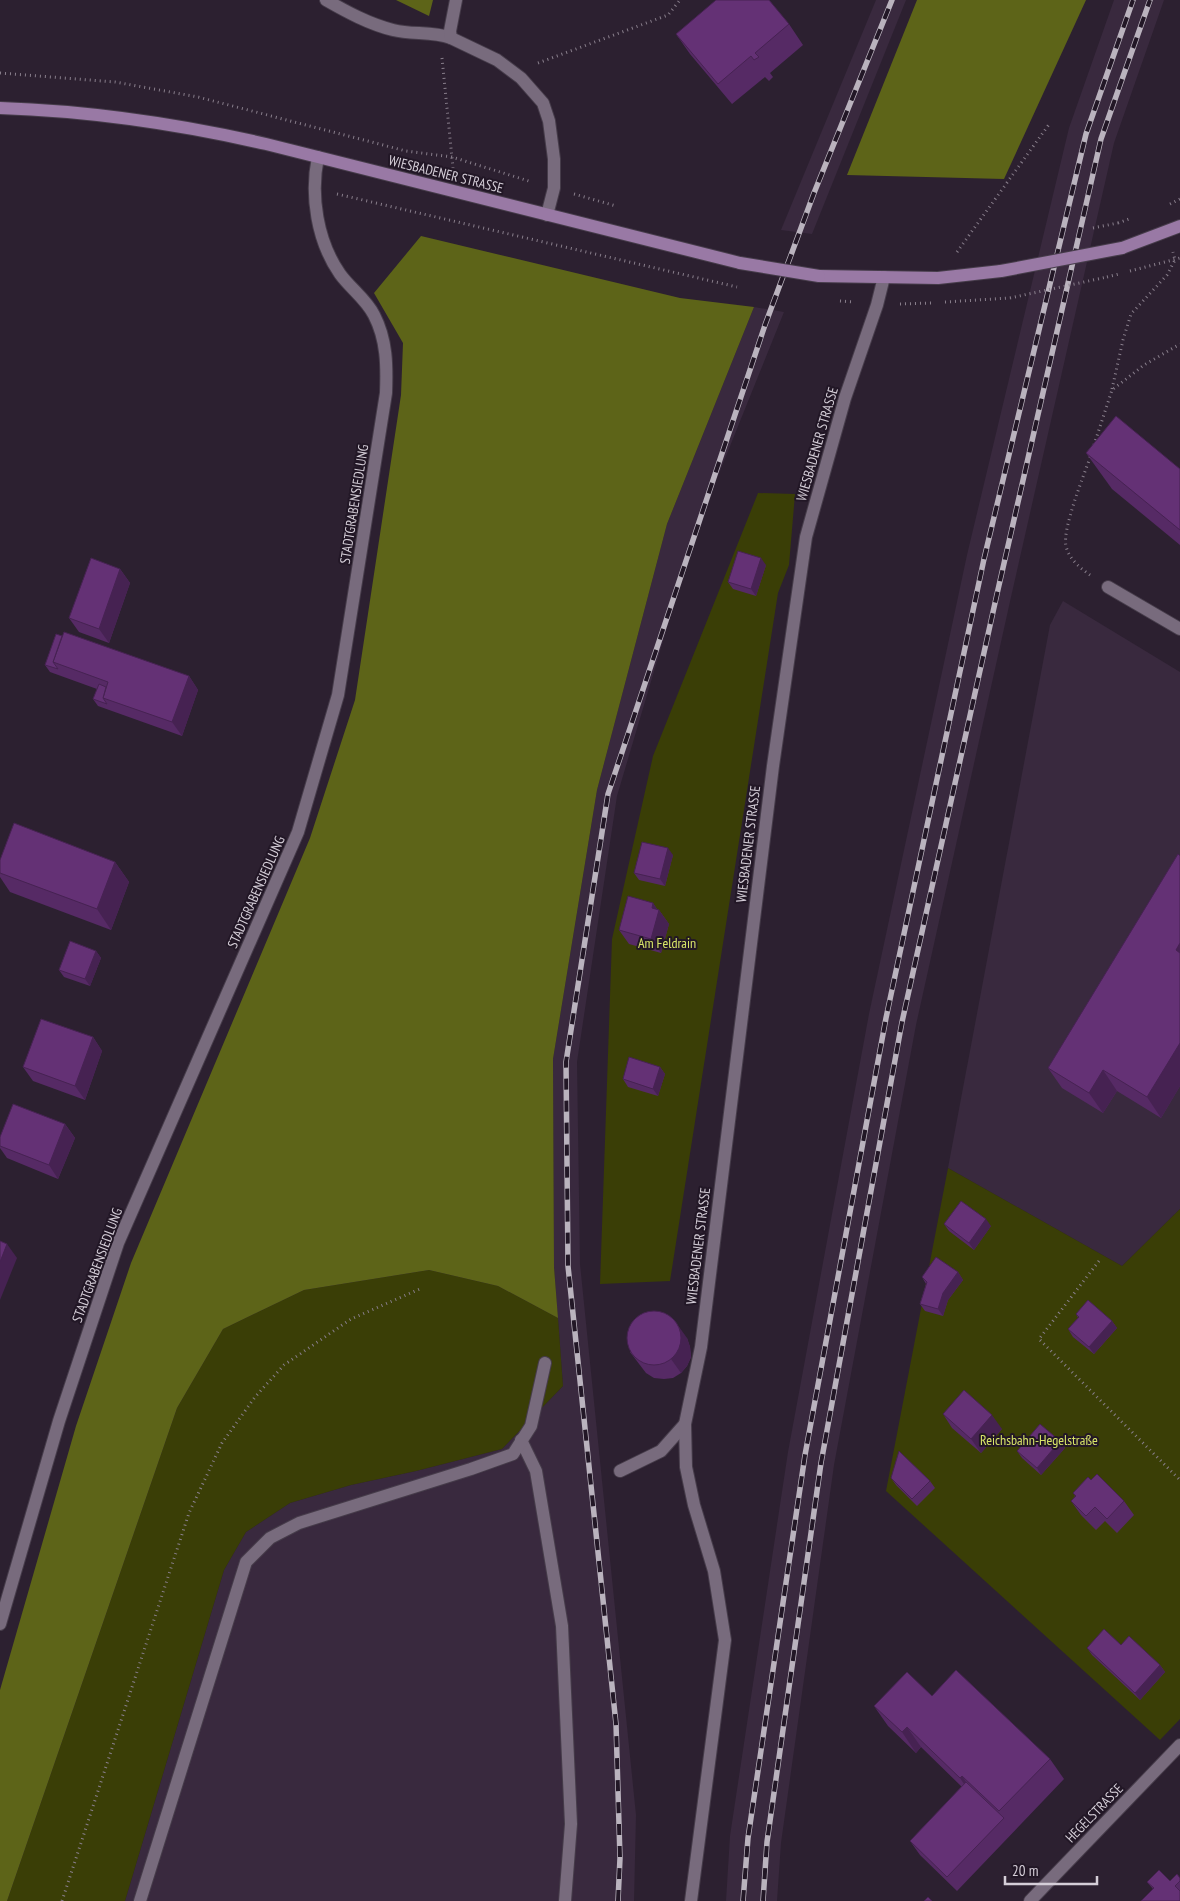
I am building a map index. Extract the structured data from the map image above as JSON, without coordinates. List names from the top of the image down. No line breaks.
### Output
{"streets":{"main road":["WIESBADENER STRASSE"],"street":["STADTGRABENSIEDLUNG","HEGELSTRASSE"]},"crossings":[["WIESBADENER STRASSE","STADTGRABENSIEDLUNG"]],"parks":["Am Feldrain","Reichsbahn-Hegelstraße"],"scale_bar":"20 m"}
